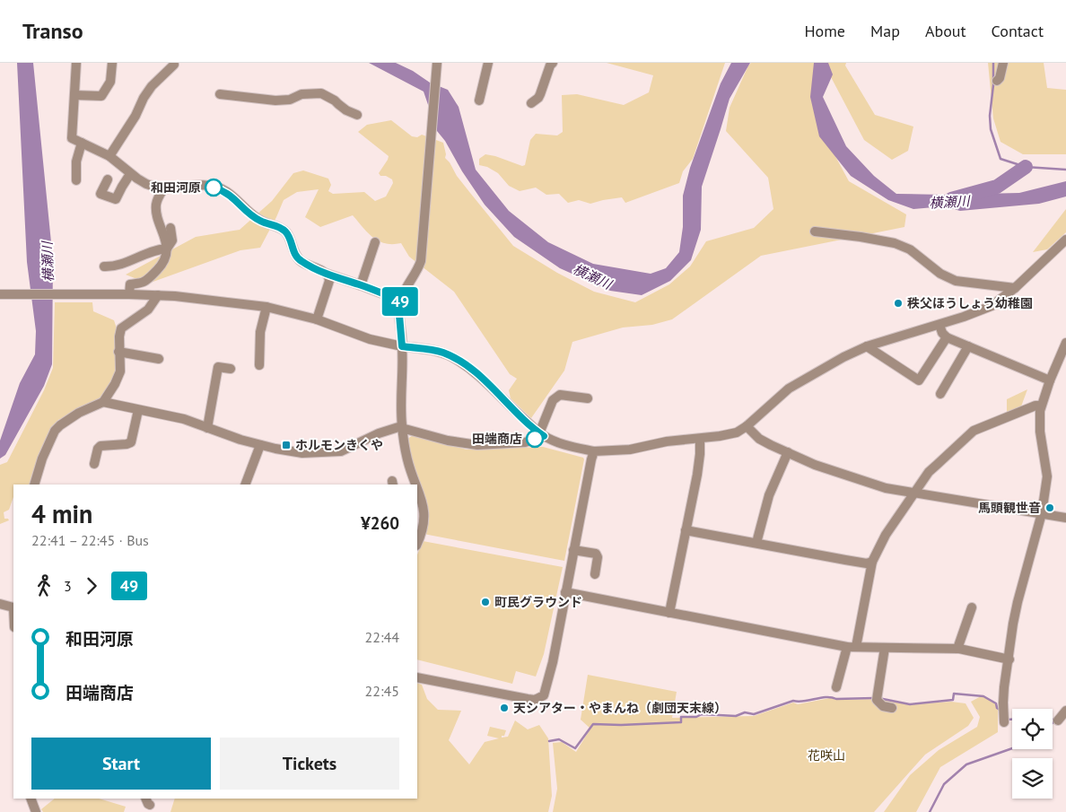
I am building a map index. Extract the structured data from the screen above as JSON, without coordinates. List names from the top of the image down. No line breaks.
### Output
{"water":["横瀬川"],"parks":["花咲山"],"places":{"other":["和田河原","秩父ほうしょう幼稚園","田端商店","馬頭観世音","町民グラウンド","天シアター・やまんね（劇団天末線）"],"transit":["ホルモンきくや"]},"lines":["bus line 49"],"page":{"header":"Transo","nav":["Home","Map","About","Contact"],"on_map":"49","heading":["4 min","22:41 – 22:45 · Bus","¥260"],"legs":["3","49"],"list":[{"name":"和田河原","value":"22:44"},{"name":"田端商店","value":"22:45"}],"buttons":["Start","Tickets"]}}
